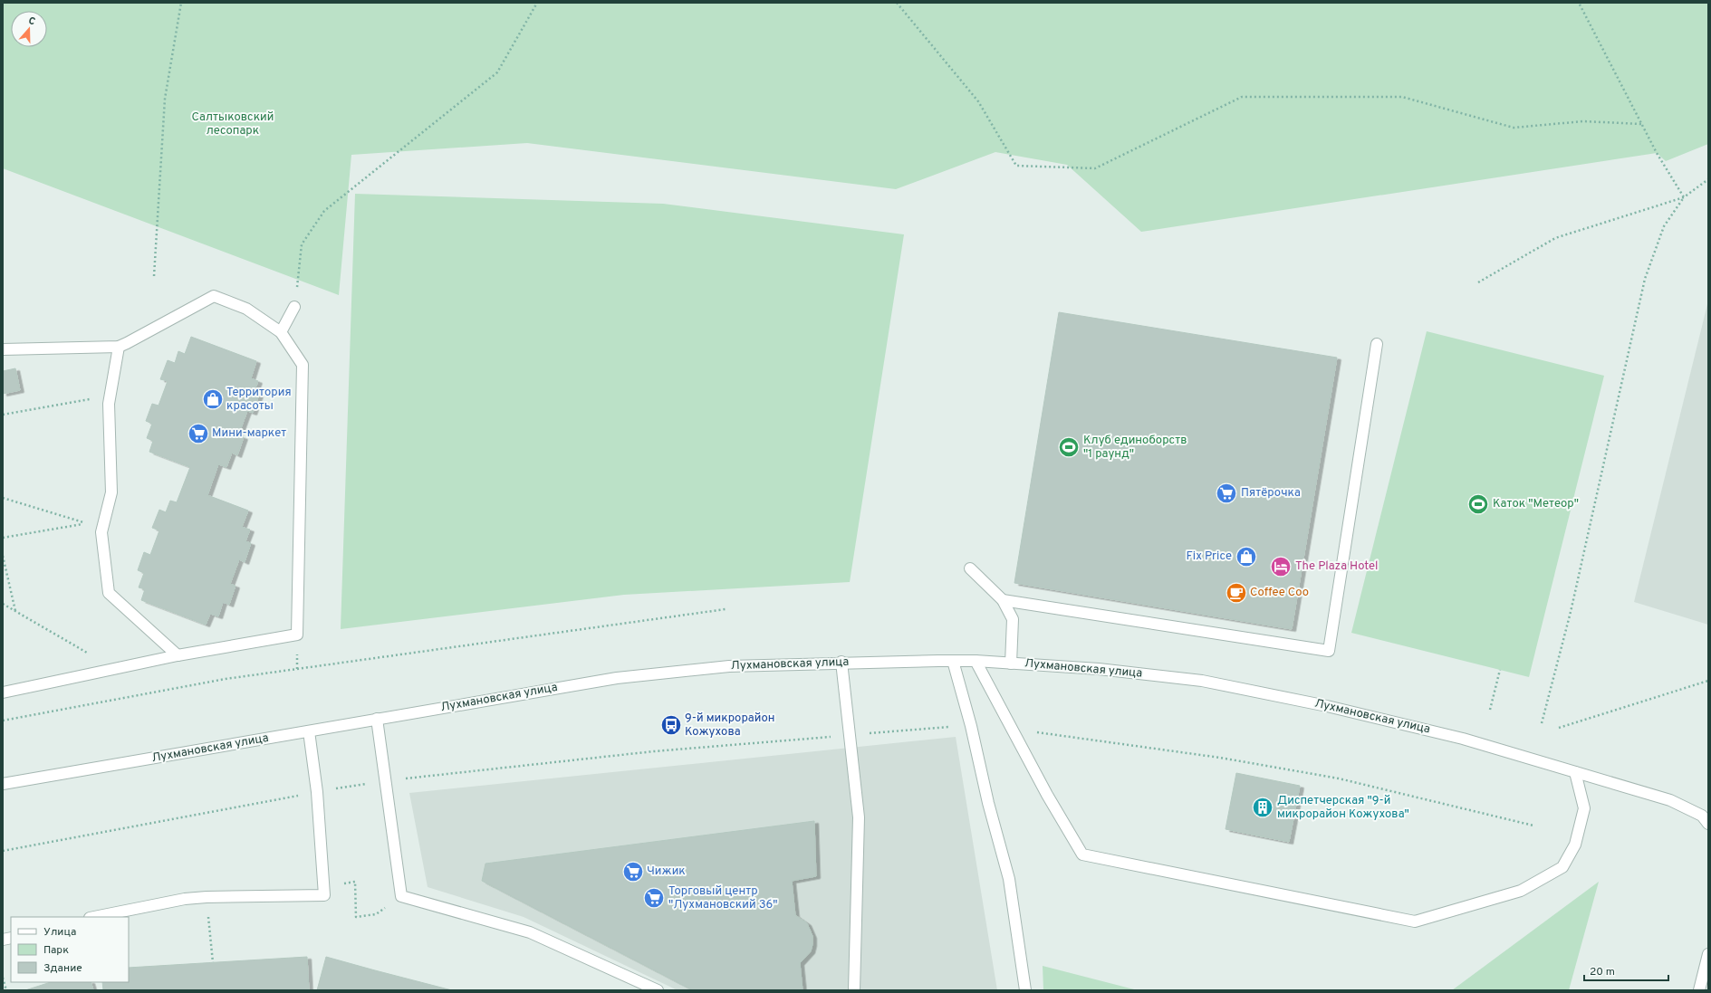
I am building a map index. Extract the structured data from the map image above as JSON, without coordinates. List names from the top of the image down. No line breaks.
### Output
{"streets":{"street":["Лухмановская улица"]},"parks":["Салтыковский лесопарк"],"places":{"shop":["Территория красоты","Fix Price"],"supermarket":["Мини-маркет","Пятёрочка","Чижик","Торговый центр \"Лухмановский 36\""],"sports":["Клуб единоборств \"1 раунд\"","Каток \"Метеор\""],"hotel":["The Plaza Hotel"],"cafe":["Coffee Coo"],"bus stop":["9-й микрорайон Кожухова"],"building":["Диспетчерская \"9-й микрорайон Кожухова\""]},"legend":["Улица","Парк","Здание"],"scale_bar":"20 m","north":"top"}
